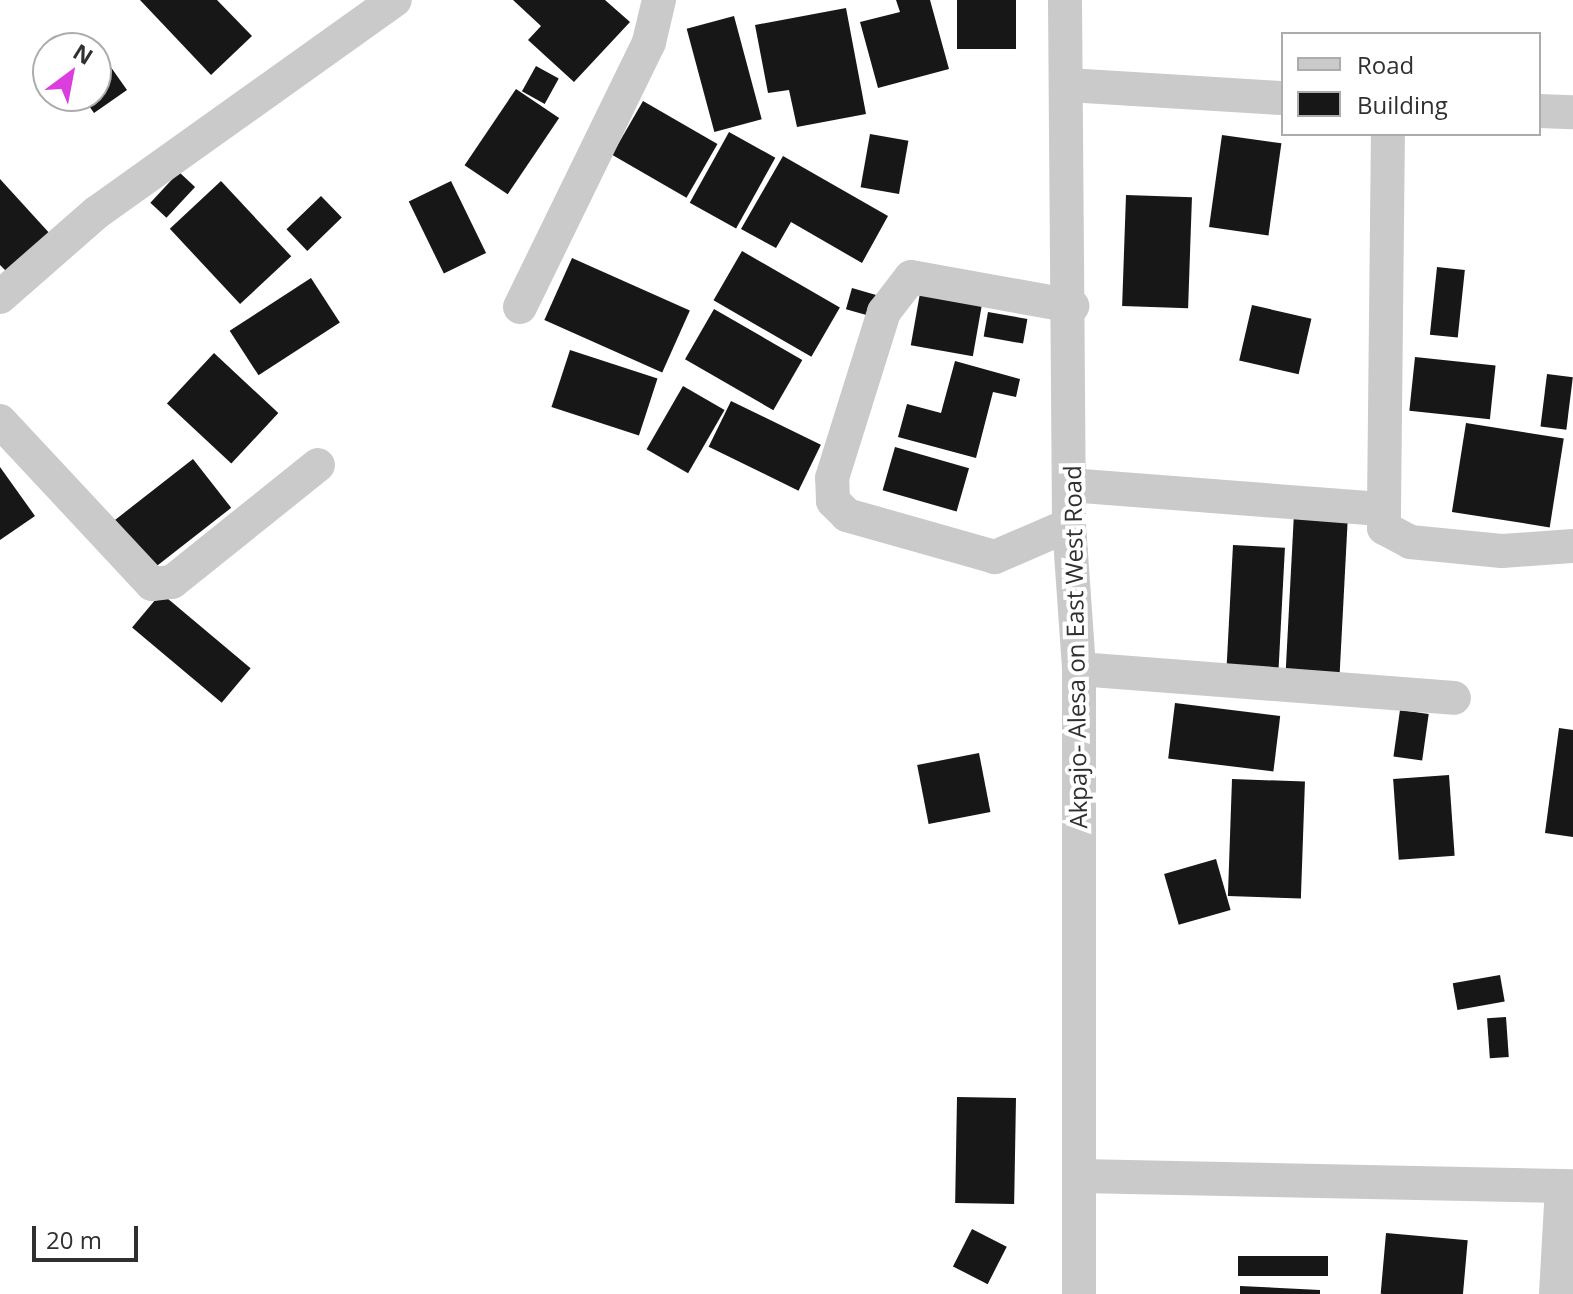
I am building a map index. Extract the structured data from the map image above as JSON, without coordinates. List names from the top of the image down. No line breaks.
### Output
{"streets":{"street":["Akpajo- Alesa on East West Road"]},"legend":["Road","Building"],"scale_bar":"20 m","north":"top right"}
